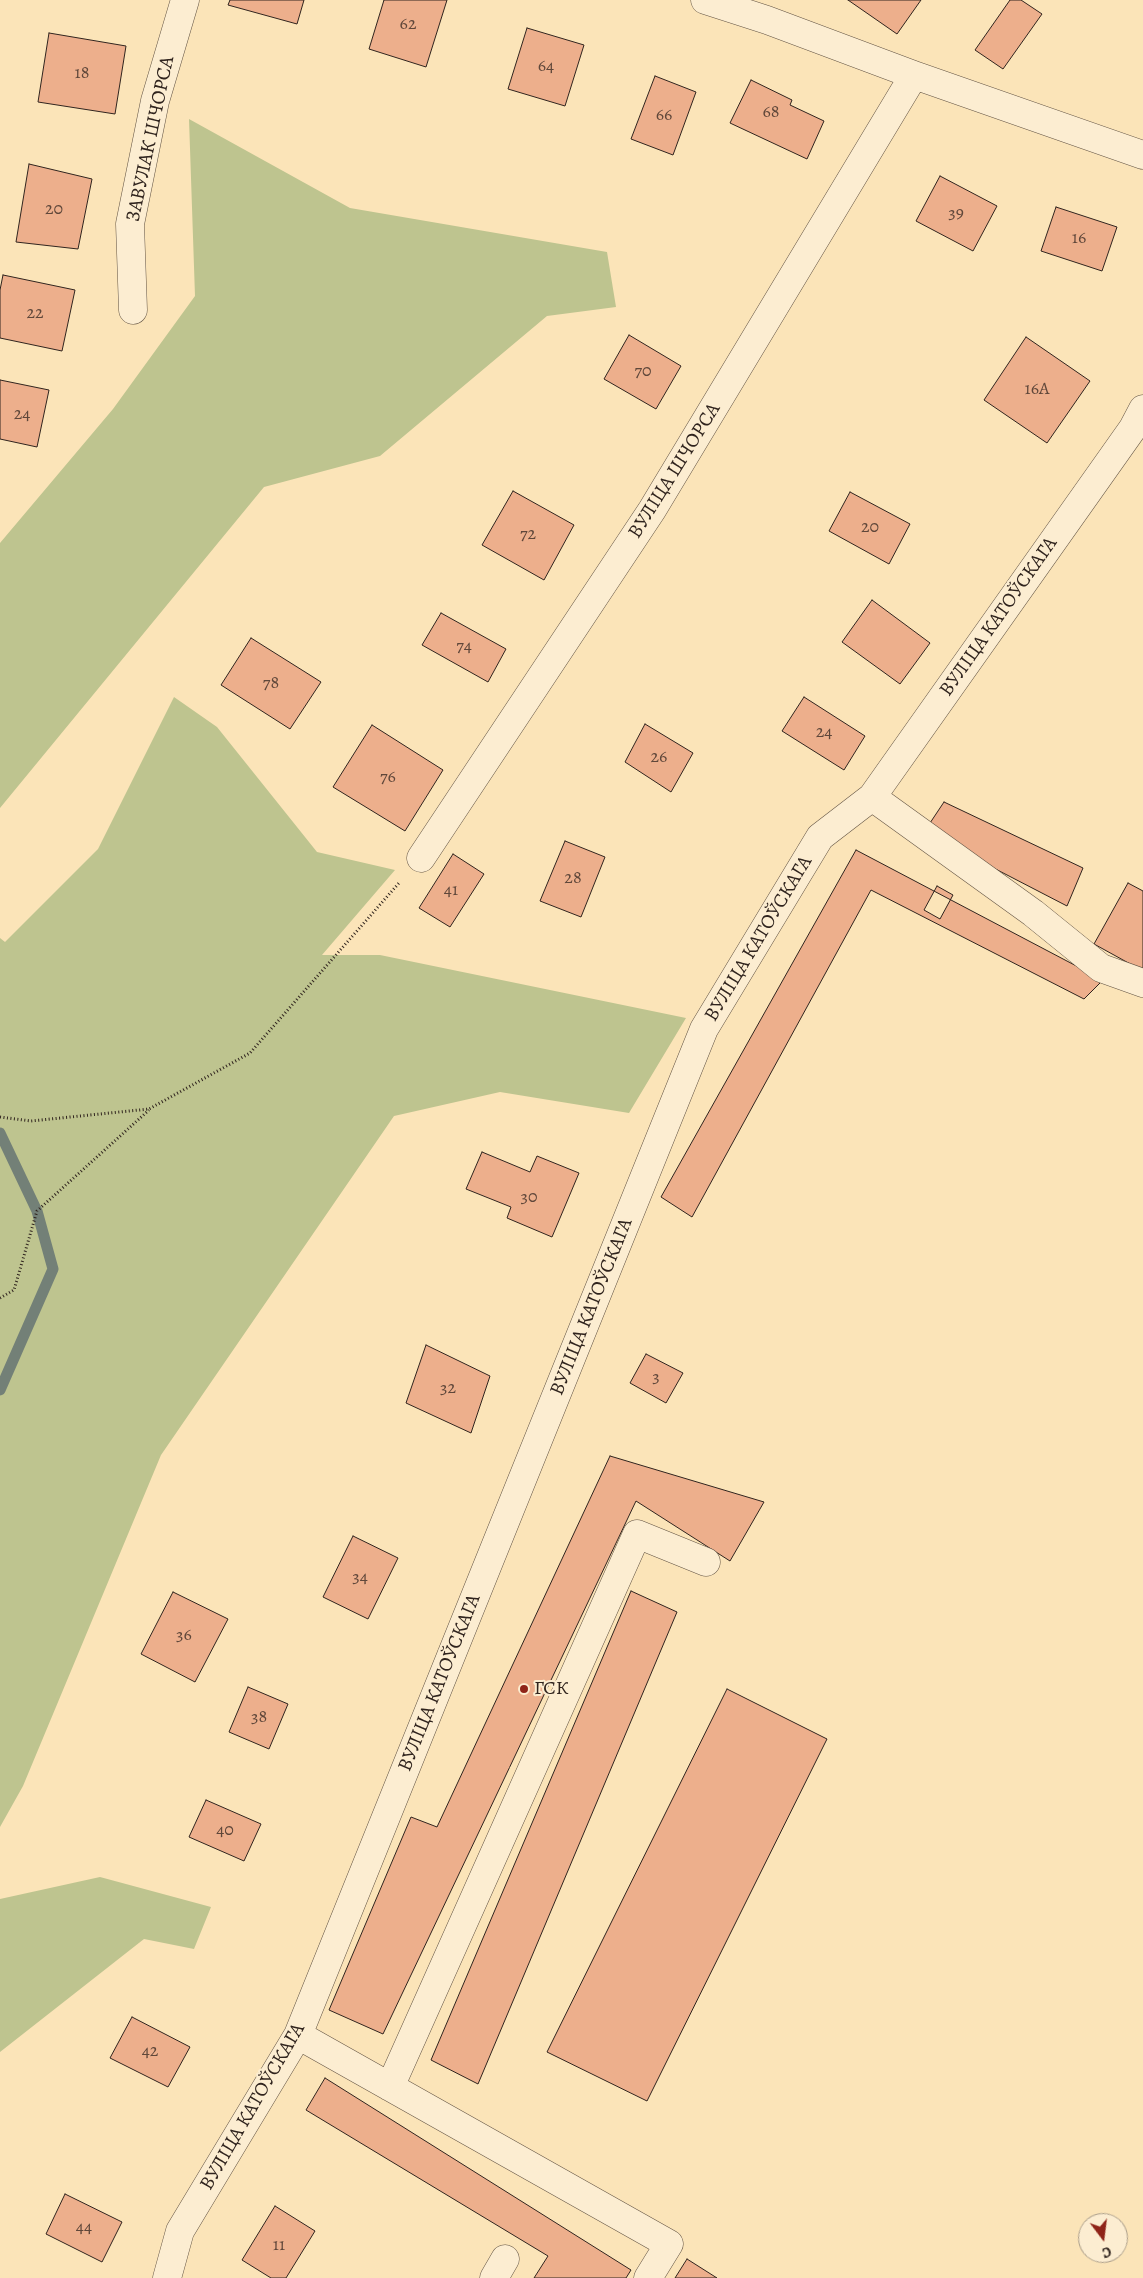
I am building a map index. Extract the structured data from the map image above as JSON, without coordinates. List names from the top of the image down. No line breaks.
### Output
{"streets":{"street":["ЗАВУЛАК ШЧОРСА","ВУЛІЦА ШЧОРСА","ВУЛІЦА КАТОЎСКАГА"]},"places":["ГСК"],"house_numbers":["62","64","18","68","66","20","39","16","22","70","16А","24","20","72","74","78","24","26","76","28","41","30","3","32","34","36","38","40","42","44","11"],"north":"bottom"}
